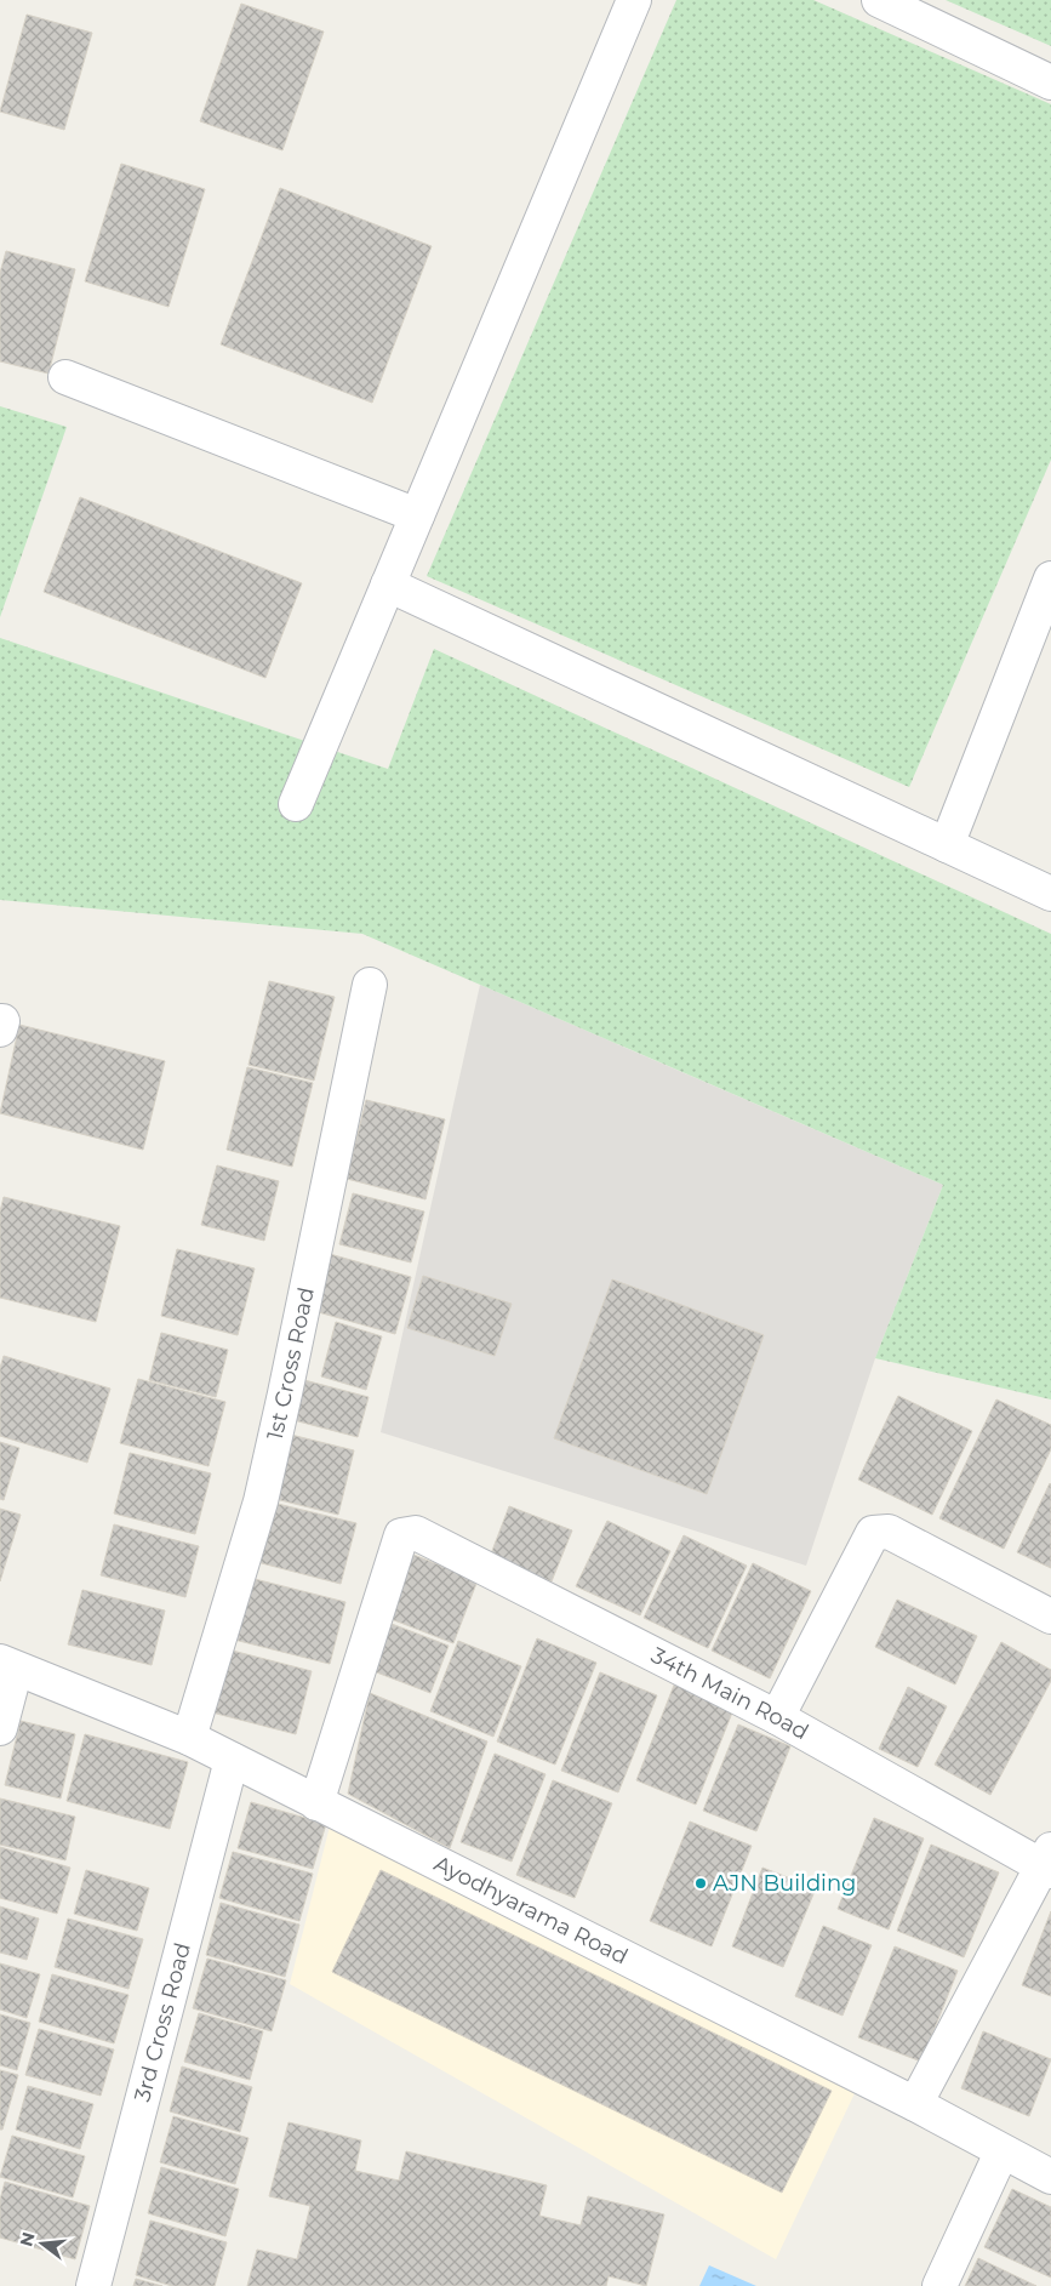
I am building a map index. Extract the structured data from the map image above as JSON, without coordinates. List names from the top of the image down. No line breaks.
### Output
{"streets":{"street":["1st Cross Road","34th Main Road","Ayodhyarama Road","3rd Cross Road"]},"crossings":[["1st Cross Road","Ayodhyarama Road"],["34th Main Road","Ayodhyarama Road"],["Ayodhyarama Road","3rd Cross Road"]],"places":["AJN Building"],"north":"left"}
